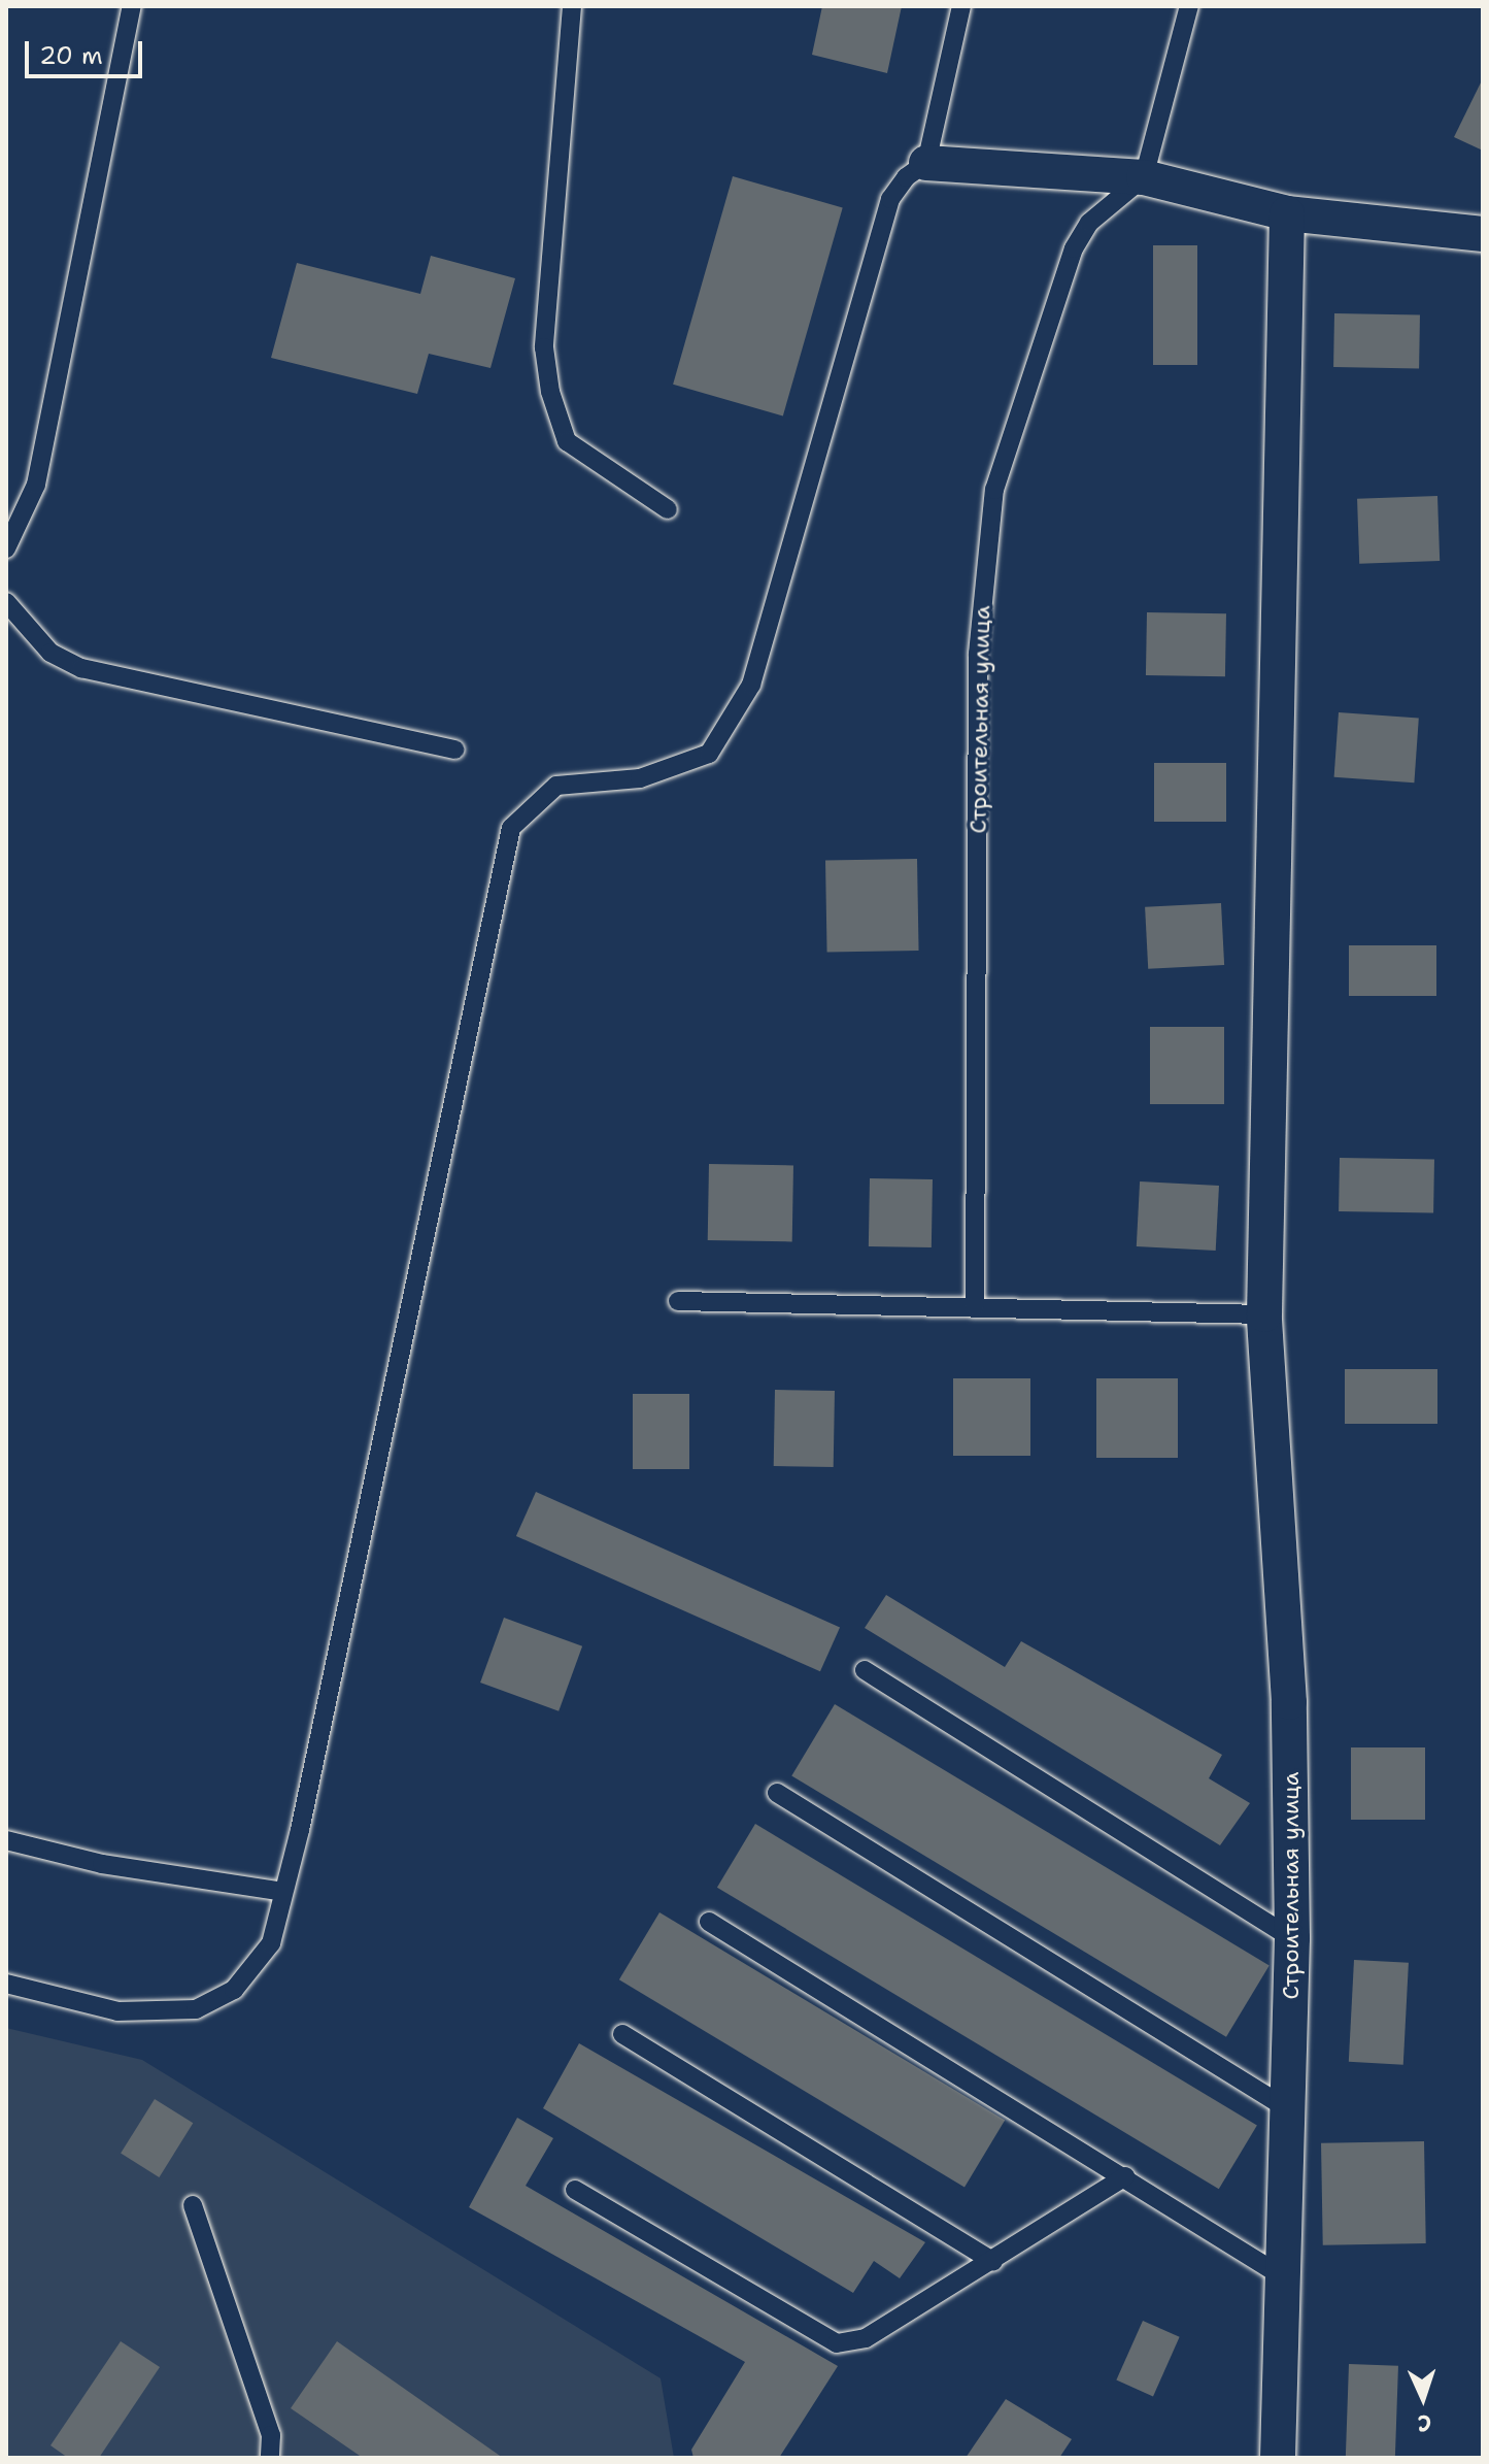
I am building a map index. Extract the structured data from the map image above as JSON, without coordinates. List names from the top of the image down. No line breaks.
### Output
{"streets":{"street":["Строительная улица"]},"scale_bar":"20 m","north":"bottom"}
